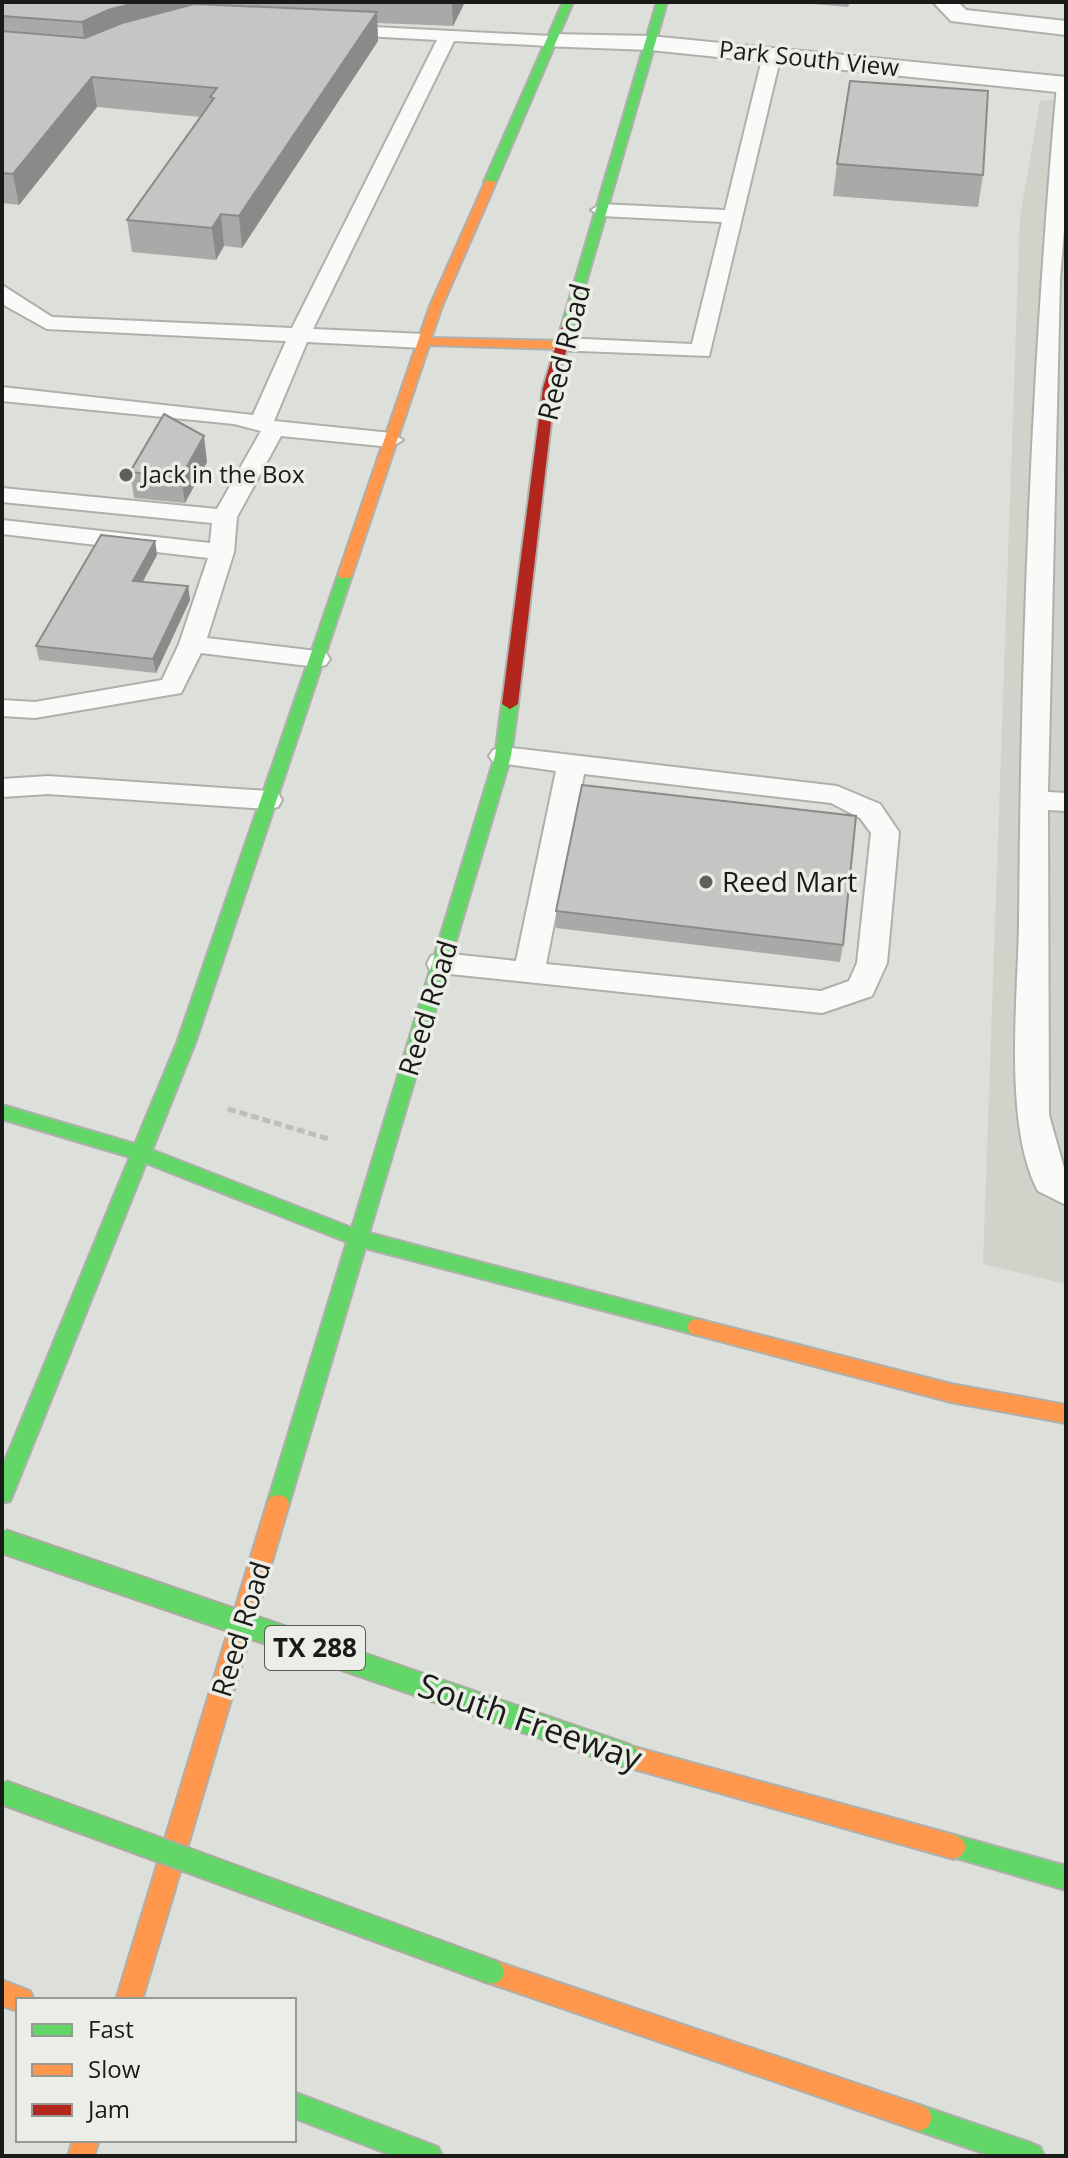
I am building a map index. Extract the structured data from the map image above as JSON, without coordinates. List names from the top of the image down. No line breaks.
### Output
{"streets":{"main road":["Reed Road","TX 288","South Freeway"],"street":["Park South View"]},"crossings":[["Park South View","Reed Road"]],"places":["Jack in the Box","Reed Mart"],"legend":["Fast","Slow","Jam"]}
